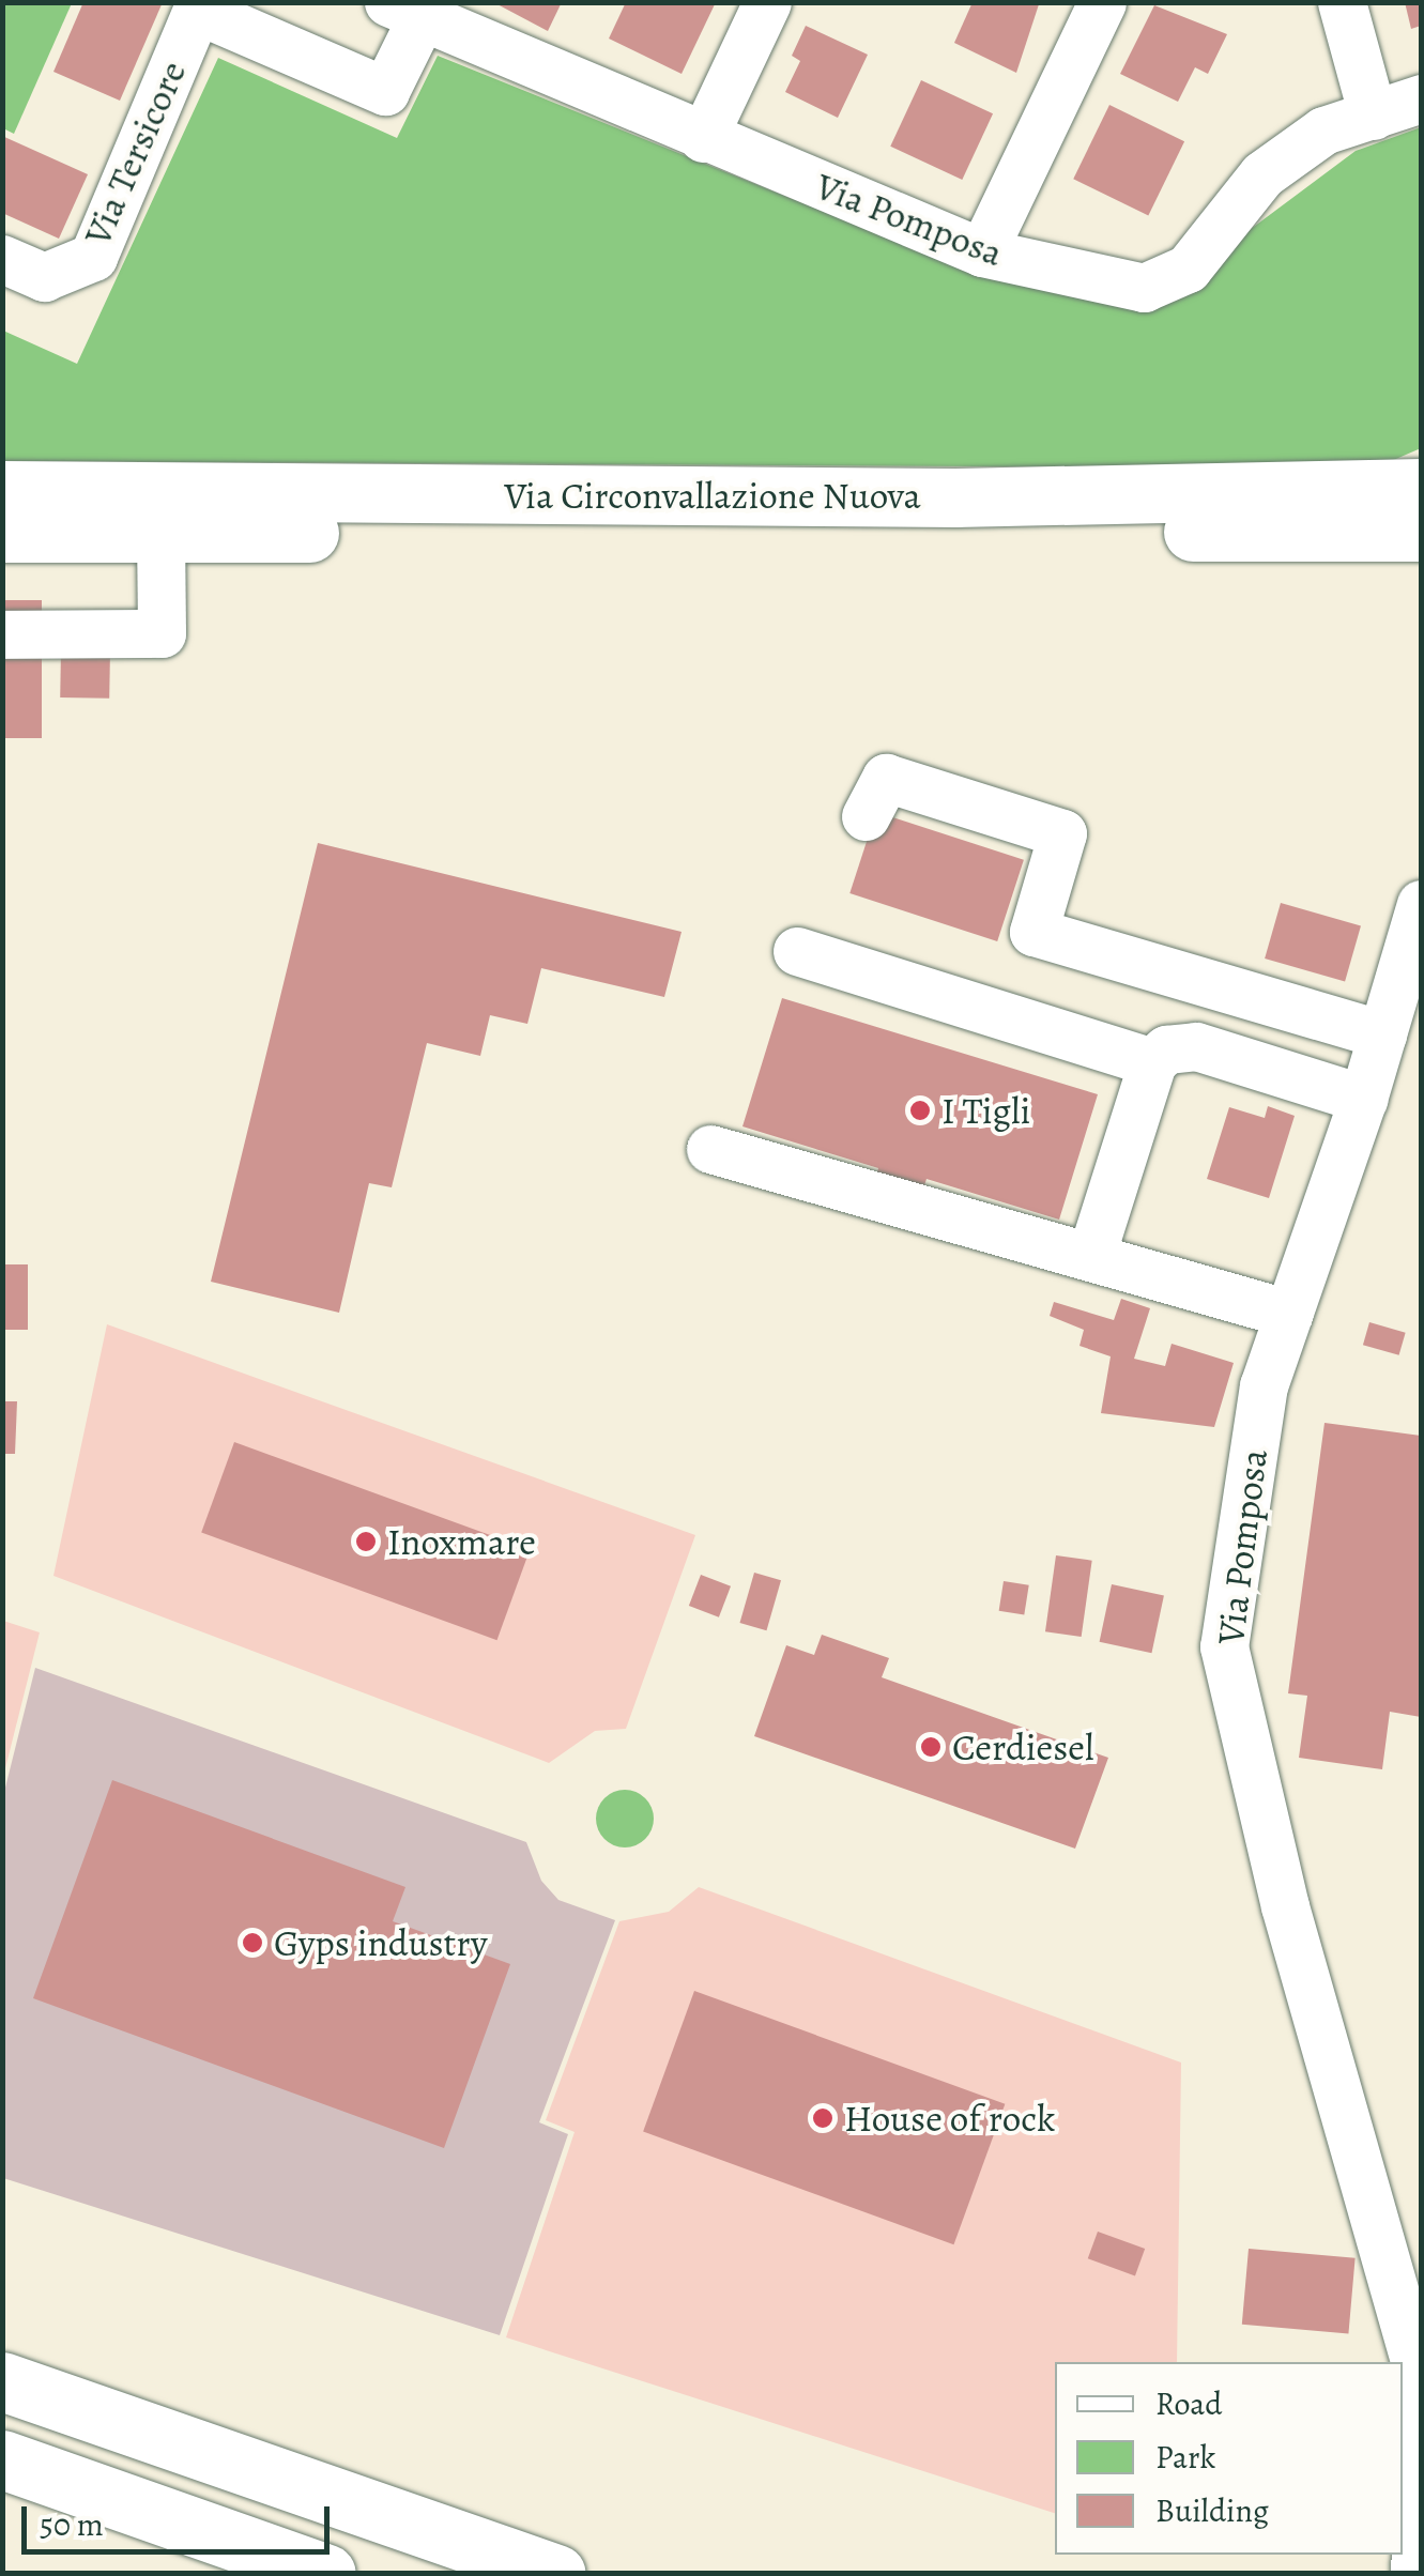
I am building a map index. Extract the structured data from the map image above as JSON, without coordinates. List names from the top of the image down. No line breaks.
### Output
{"streets":{"main road":["Via Circonvallazione Nuova"],"street":["Via Tersicore","Via Pomposa"]},"crossings":[["Via Tersicore","Via Pomposa"]],"places":["I Tigli","Inoxmare","Cerdiesel","Gyps industry","House of rock"],"legend":["Road","Park","Building"],"scale_bar":"50 m"}
